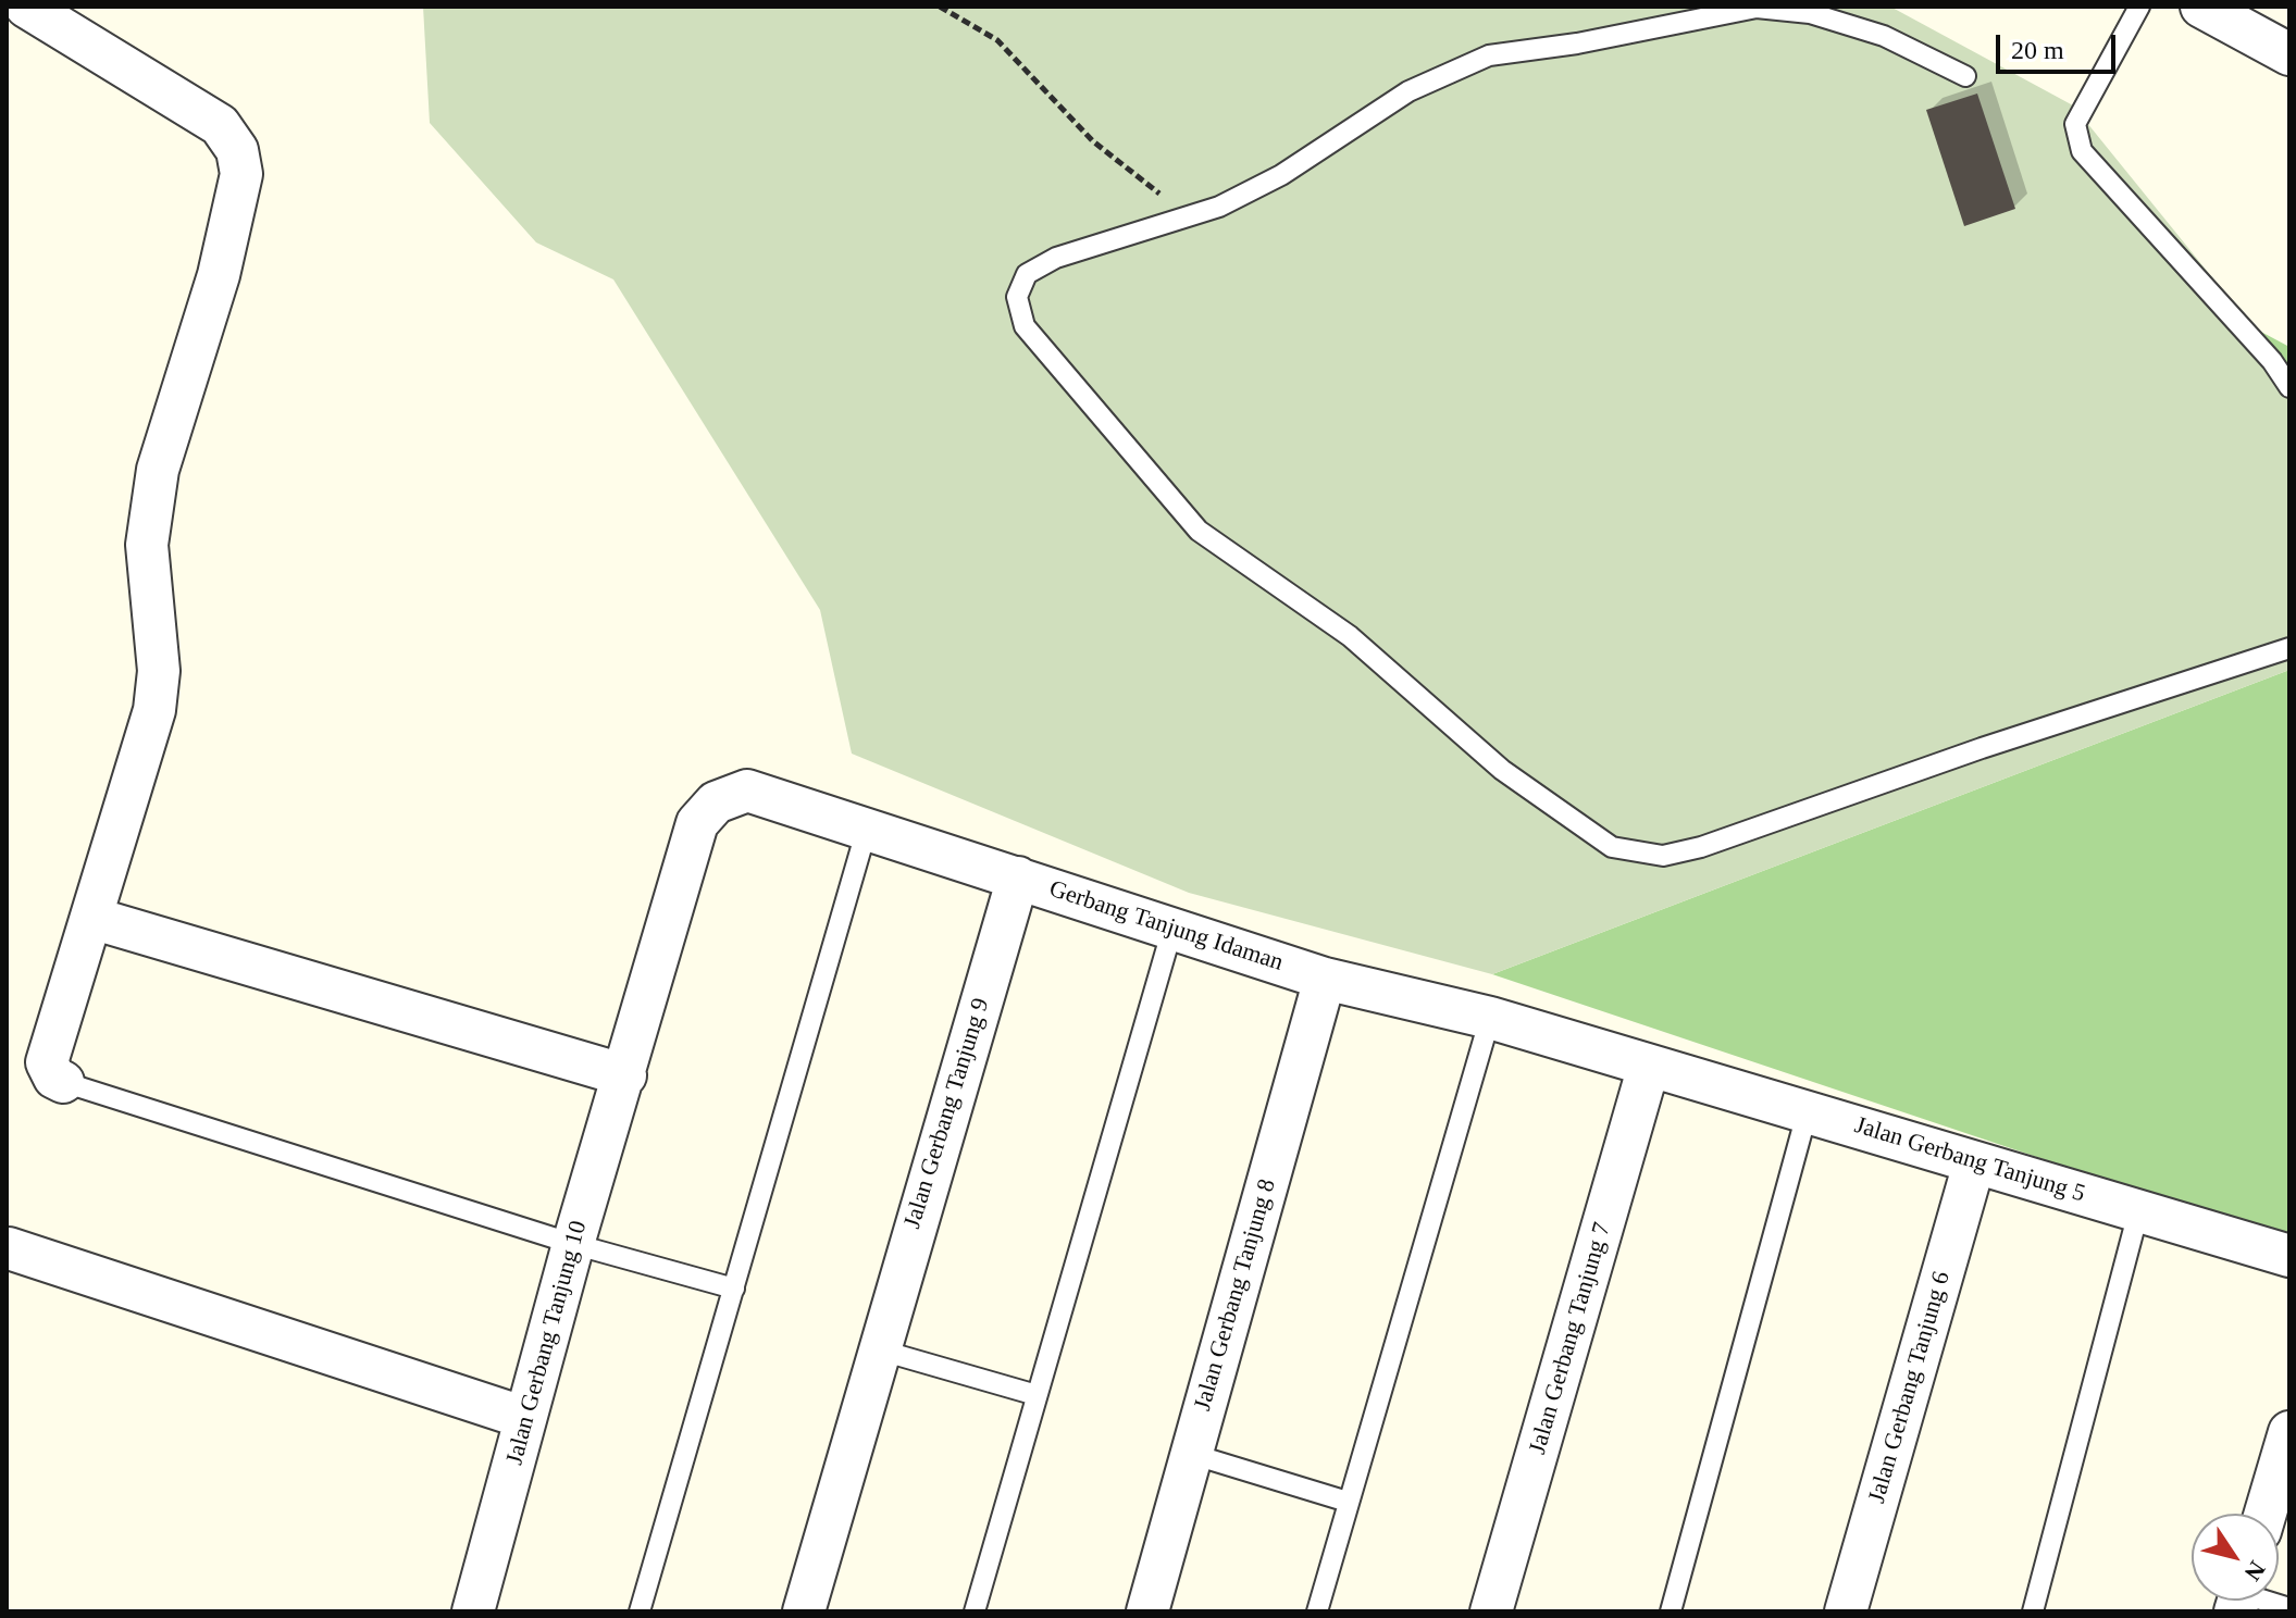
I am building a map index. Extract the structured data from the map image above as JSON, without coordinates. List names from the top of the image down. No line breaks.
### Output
{"streets":{"street":["Gerbang Tanjung Idaman","Jalan Gerbang Tanjung 9","Jalan Gerbang Tanjung 5","Jalan Gerbang Tanjung 8","Jalan Gerbang Tanjung 7","Jalan Gerbang Tanjung 10","Jalan Gerbang Tanjung 6"]},"crossings":[["Gerbang Tanjung Idaman","Jalan Gerbang Tanjung 9"],["Gerbang Tanjung Idaman","Jalan Gerbang Tanjung 5"],["Gerbang Tanjung Idaman","Jalan Gerbang Tanjung 8"],["Gerbang Tanjung Idaman","Jalan Gerbang Tanjung 7"],["Gerbang Tanjung Idaman","Jalan Gerbang Tanjung 10"],["Jalan Gerbang Tanjung 5","Jalan Gerbang Tanjung 7"],["Jalan Gerbang Tanjung 5","Jalan Gerbang Tanjung 6"]],"scale_bar":"20 m","north":"bottom right"}
